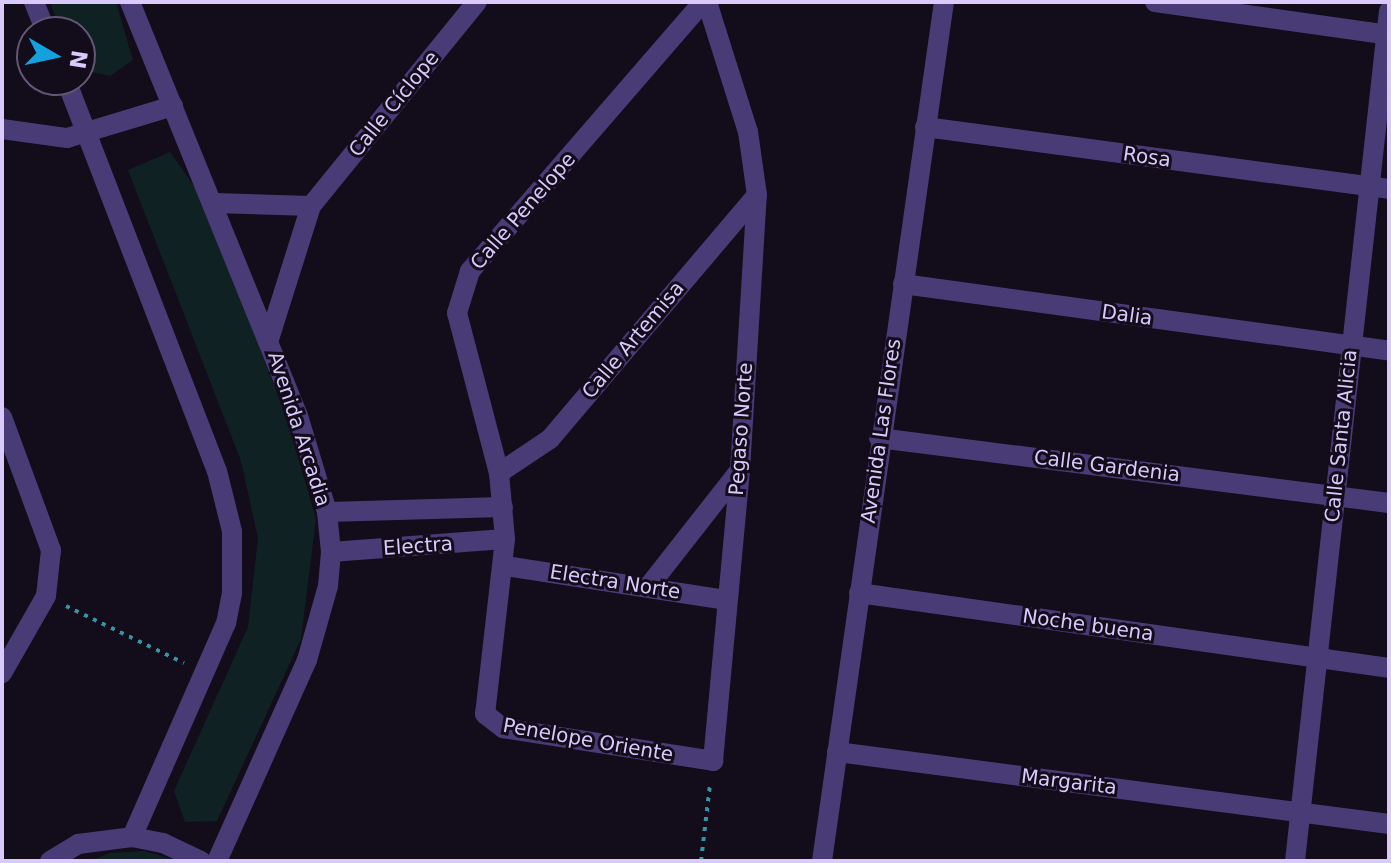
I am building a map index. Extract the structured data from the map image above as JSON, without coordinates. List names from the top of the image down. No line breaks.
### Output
{"streets":{"street":["Calle Cíclope","Rosa","Calle Penelope","Dalia","Calle Artemisa","Avenida Arcadia","Pegaso Norte","Avenida Las Flores","Calle Santa Alicia","Calle Gardenia","Electra","Electra Norte","Noche buena","Penelope Oriente","Margarita"]},"crossings":[["Rosa","Avenida Las Flores"],["Rosa","Calle Santa Alicia"],["Calle Penelope","Calle Artemisa"],["Calle Penelope","Pegaso Norte"],["Calle Penelope","Penelope Oriente"],["Dalia","Avenida Las Flores"],["Dalia","Calle Santa Alicia"],["Calle Artemisa","Pegaso Norte"],["Avenida Arcadia","Electra"],["Pegaso Norte","Electra Norte"],["Pegaso Norte","Penelope Oriente"],["Avenida Las Flores","Calle Gardenia"],["Avenida Las Flores","Noche buena"],["Avenida Las Flores","Margarita"],["Calle Santa Alicia","Calle Gardenia"],["Calle Santa Alicia","Noche buena"],["Calle Santa Alicia","Margarita"],["Electra","Penelope Oriente"],["Electra Norte","Penelope Oriente"]],"north":"right"}
